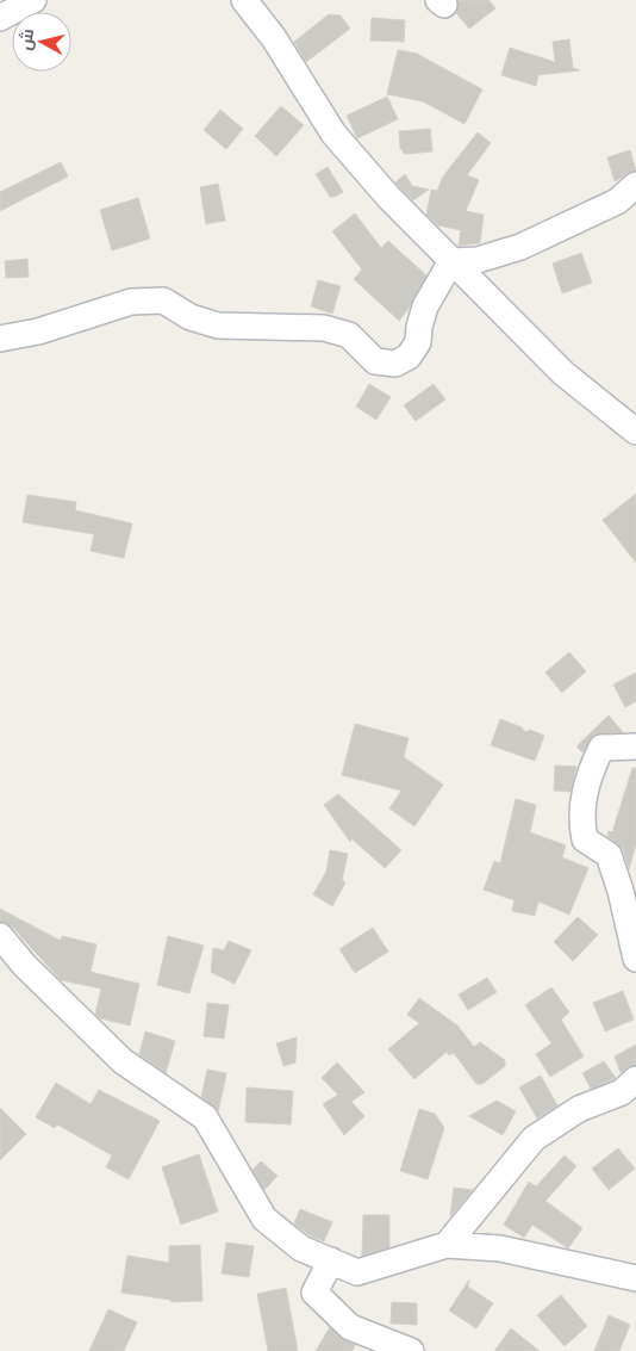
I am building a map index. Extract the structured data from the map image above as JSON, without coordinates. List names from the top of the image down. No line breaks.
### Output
{"north":"left"}
